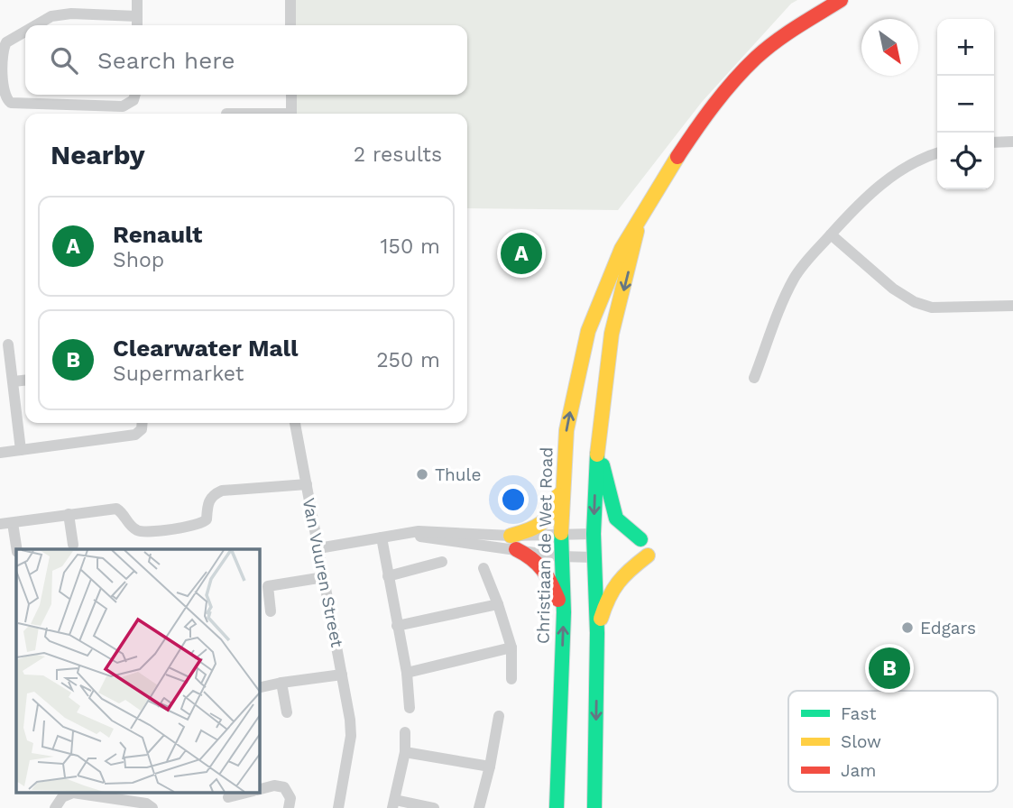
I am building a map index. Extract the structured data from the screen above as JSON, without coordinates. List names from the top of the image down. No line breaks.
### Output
{"streets":{"main road":["Christiaan de Wet Road"],"street":["Van Vuuren Street"]},"places":["Thule","Edgars"],"legend":["Fast","Slow","Jam"],"north":"bottom right","page":{"map_buttons":["+","−"],"search":"Search here","heading":["Nearby","2 results"],"list":[{"mark":"A","name":"Renault","note":"Shop","value":"150 m"},{"mark":"B","name":"Clearwater Mall","note":"Supermarket","value":"250 m"}],"pins":["A","B"]}}
